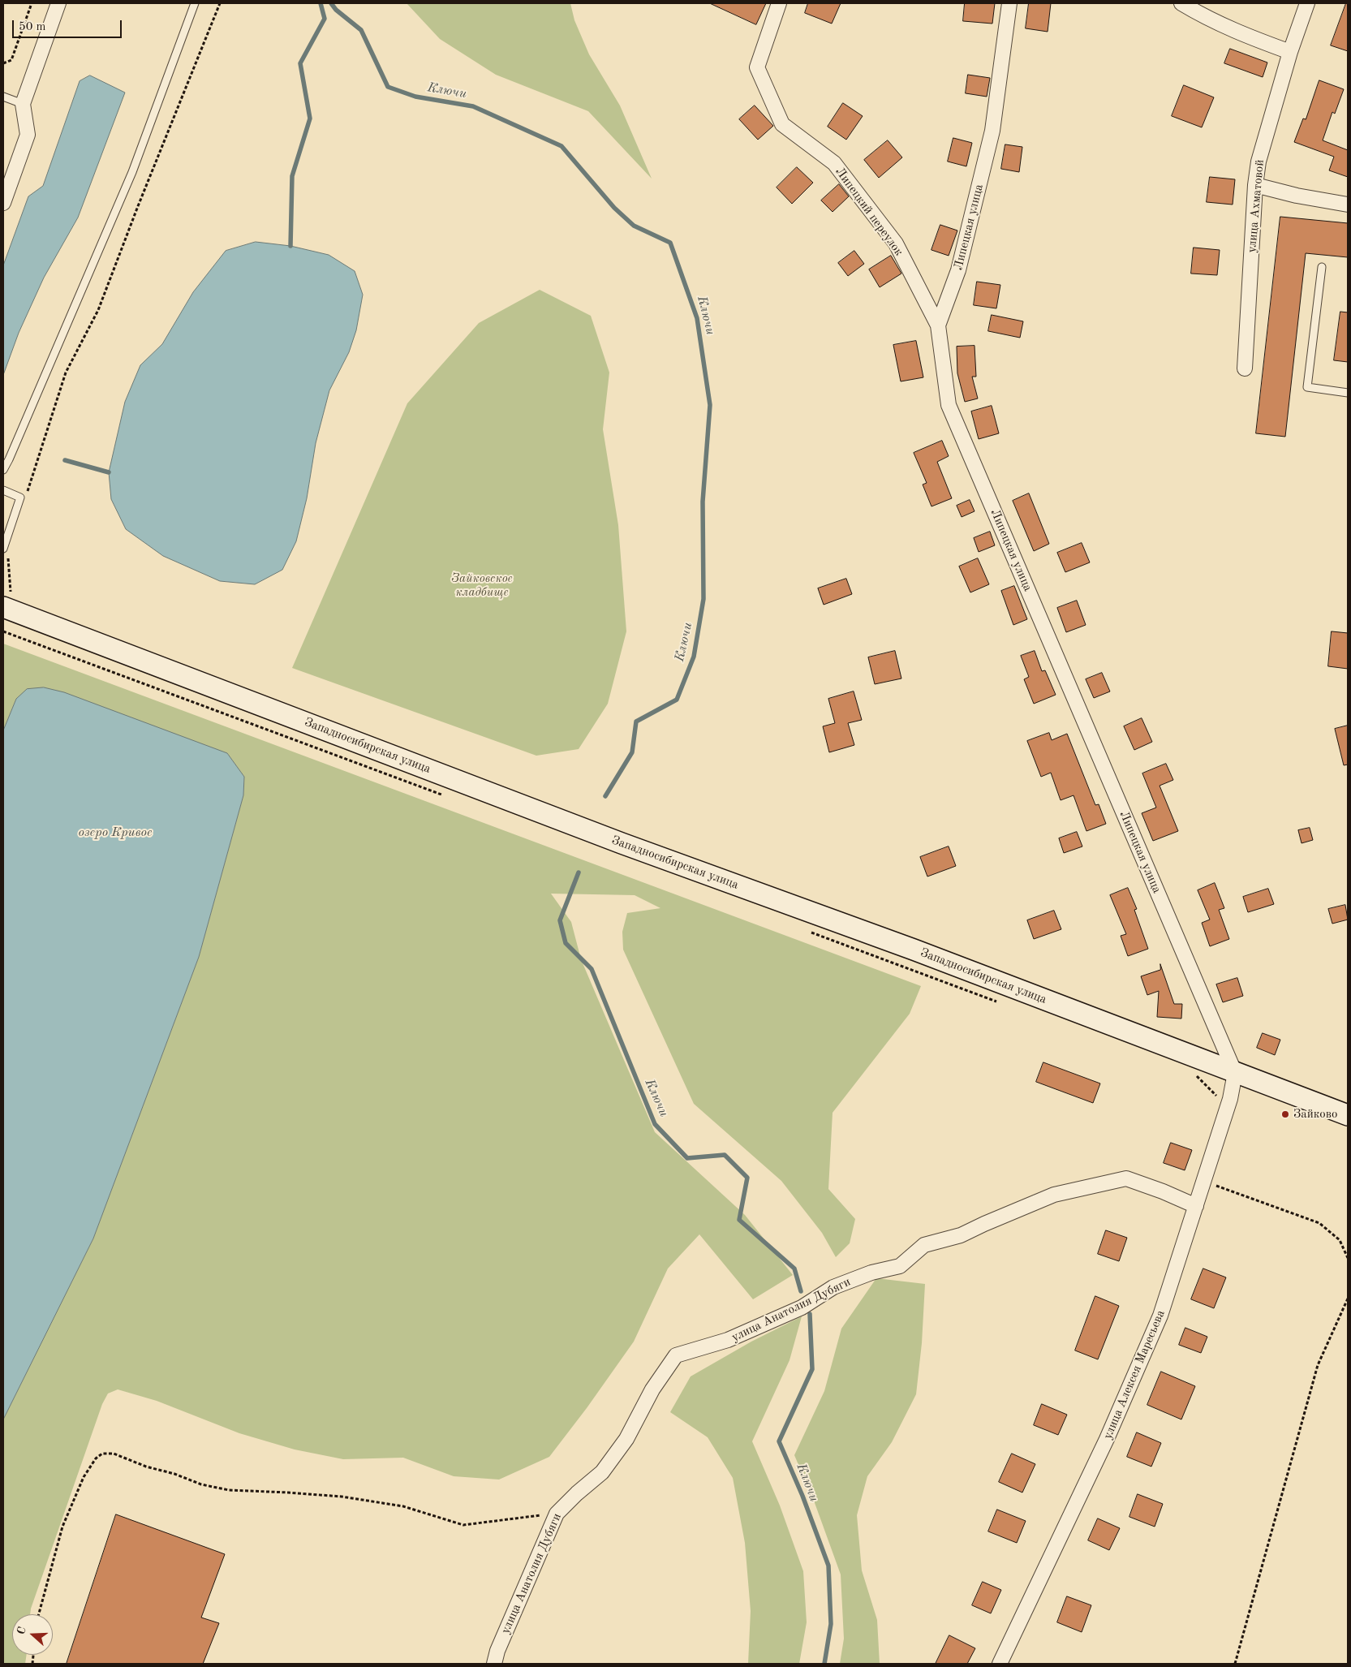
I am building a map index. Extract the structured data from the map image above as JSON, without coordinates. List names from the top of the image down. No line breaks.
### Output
{"streets":{"main road":["Западносибирская улица"],"street":["улица Ахматовой","Липецкий переулок","Липецкая улица","улица Анатолия Дубяги","улица Алексея Маресьева"]},"crossings":[["Липецкий переулок","Липецкая улица"],["Липецкая улица","Западносибирская улица"],["Липецкая улица","улица Алексея Маресьева"],["Западносибирская улица","улица Алексея Маресьева"],["улица Анатолия Дубяги","улица Алексея Маресьева"]],"water":["Ключи","озеро Кривое"],"parks":["Зайковское кладбище"],"places":["Зайково"],"scale_bar":"50 m","north":"left"}
